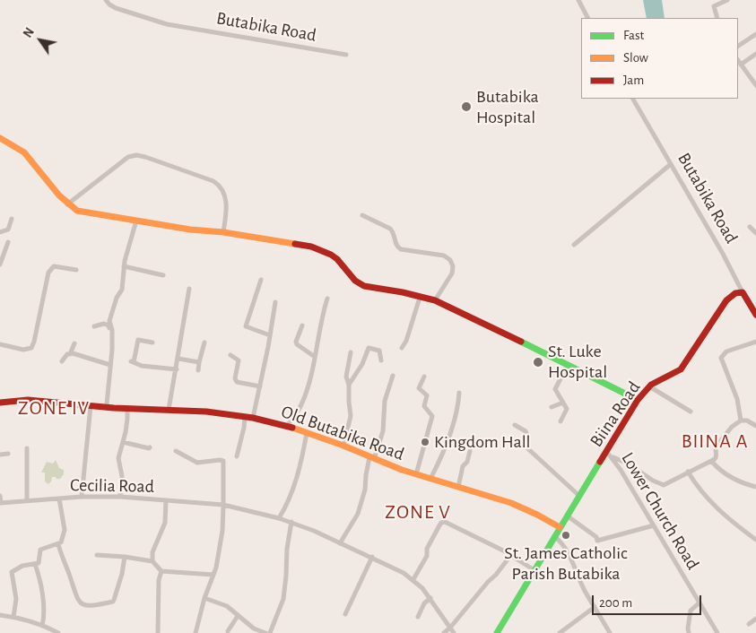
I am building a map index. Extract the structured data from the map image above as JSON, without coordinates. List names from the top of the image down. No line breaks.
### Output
{"streets":{"main road":["Butabika Road","Biina Road","Old Butabika Road"],"street":["Cecilia Road","Lower Church Road"]},"crossings":[["Butabika Road","Biina Road"],["Biina Road","Old Butabika Road"],["Biina Road","Lower Church Road"]],"districts":["ZONE IV","BIINA A","ZONE V"],"places":["Butabika Hospital","St. Luke Hospital","Kingdom Hall","St. James Catholic Parish Butabika"],"legend":["Fast","Slow","Jam"],"scale_bar":"200 m","north":"top left"}
